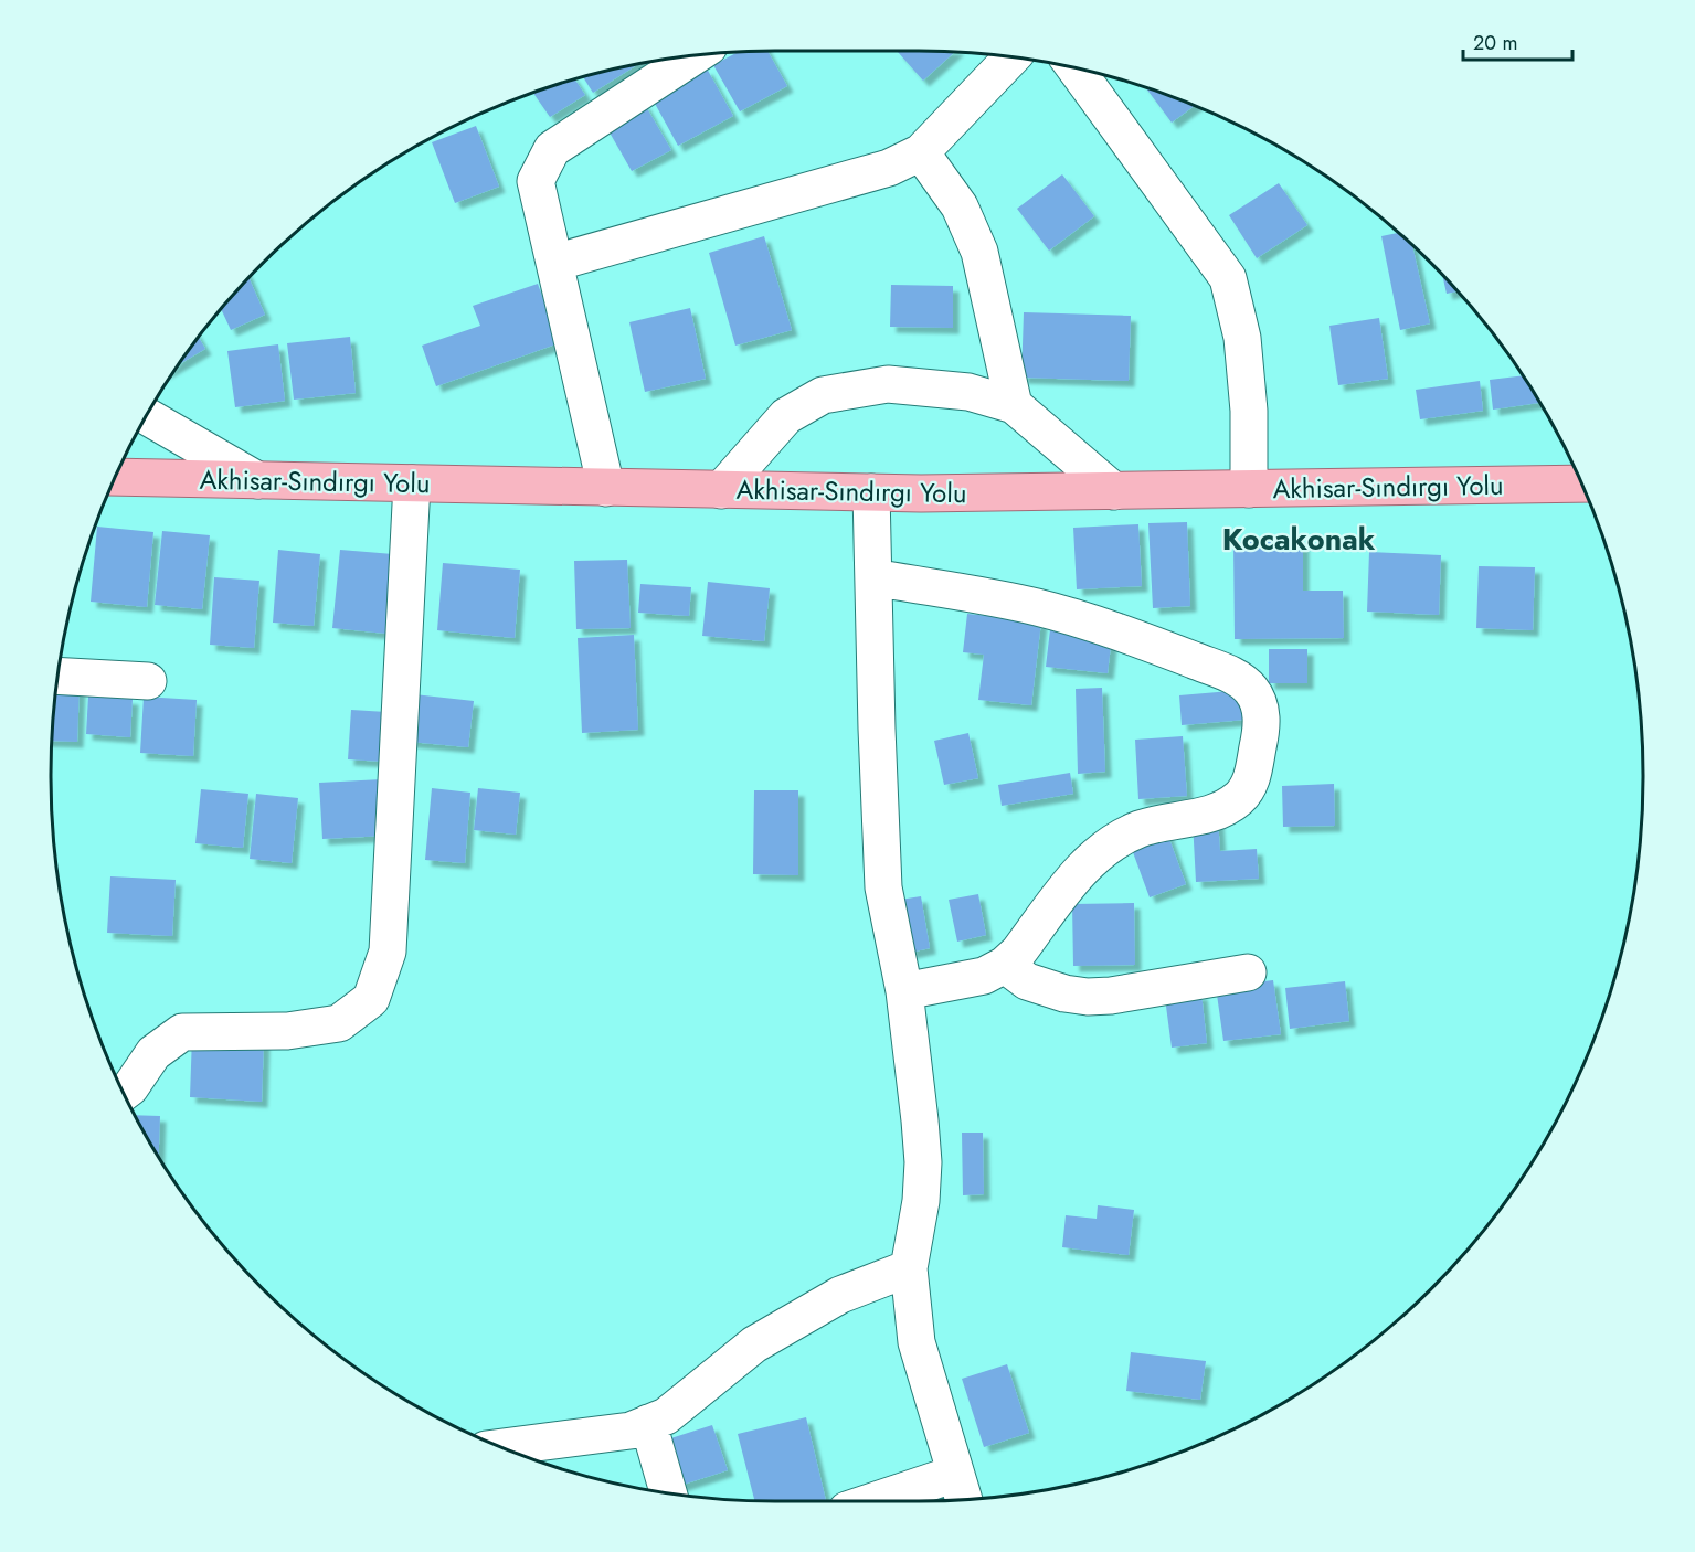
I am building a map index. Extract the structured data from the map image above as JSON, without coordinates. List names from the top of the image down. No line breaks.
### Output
{"streets":{"main road":["Akhisar-Sındırgı Yolu"]},"districts":["Kocakonak"],"scale_bar":"20 m"}
